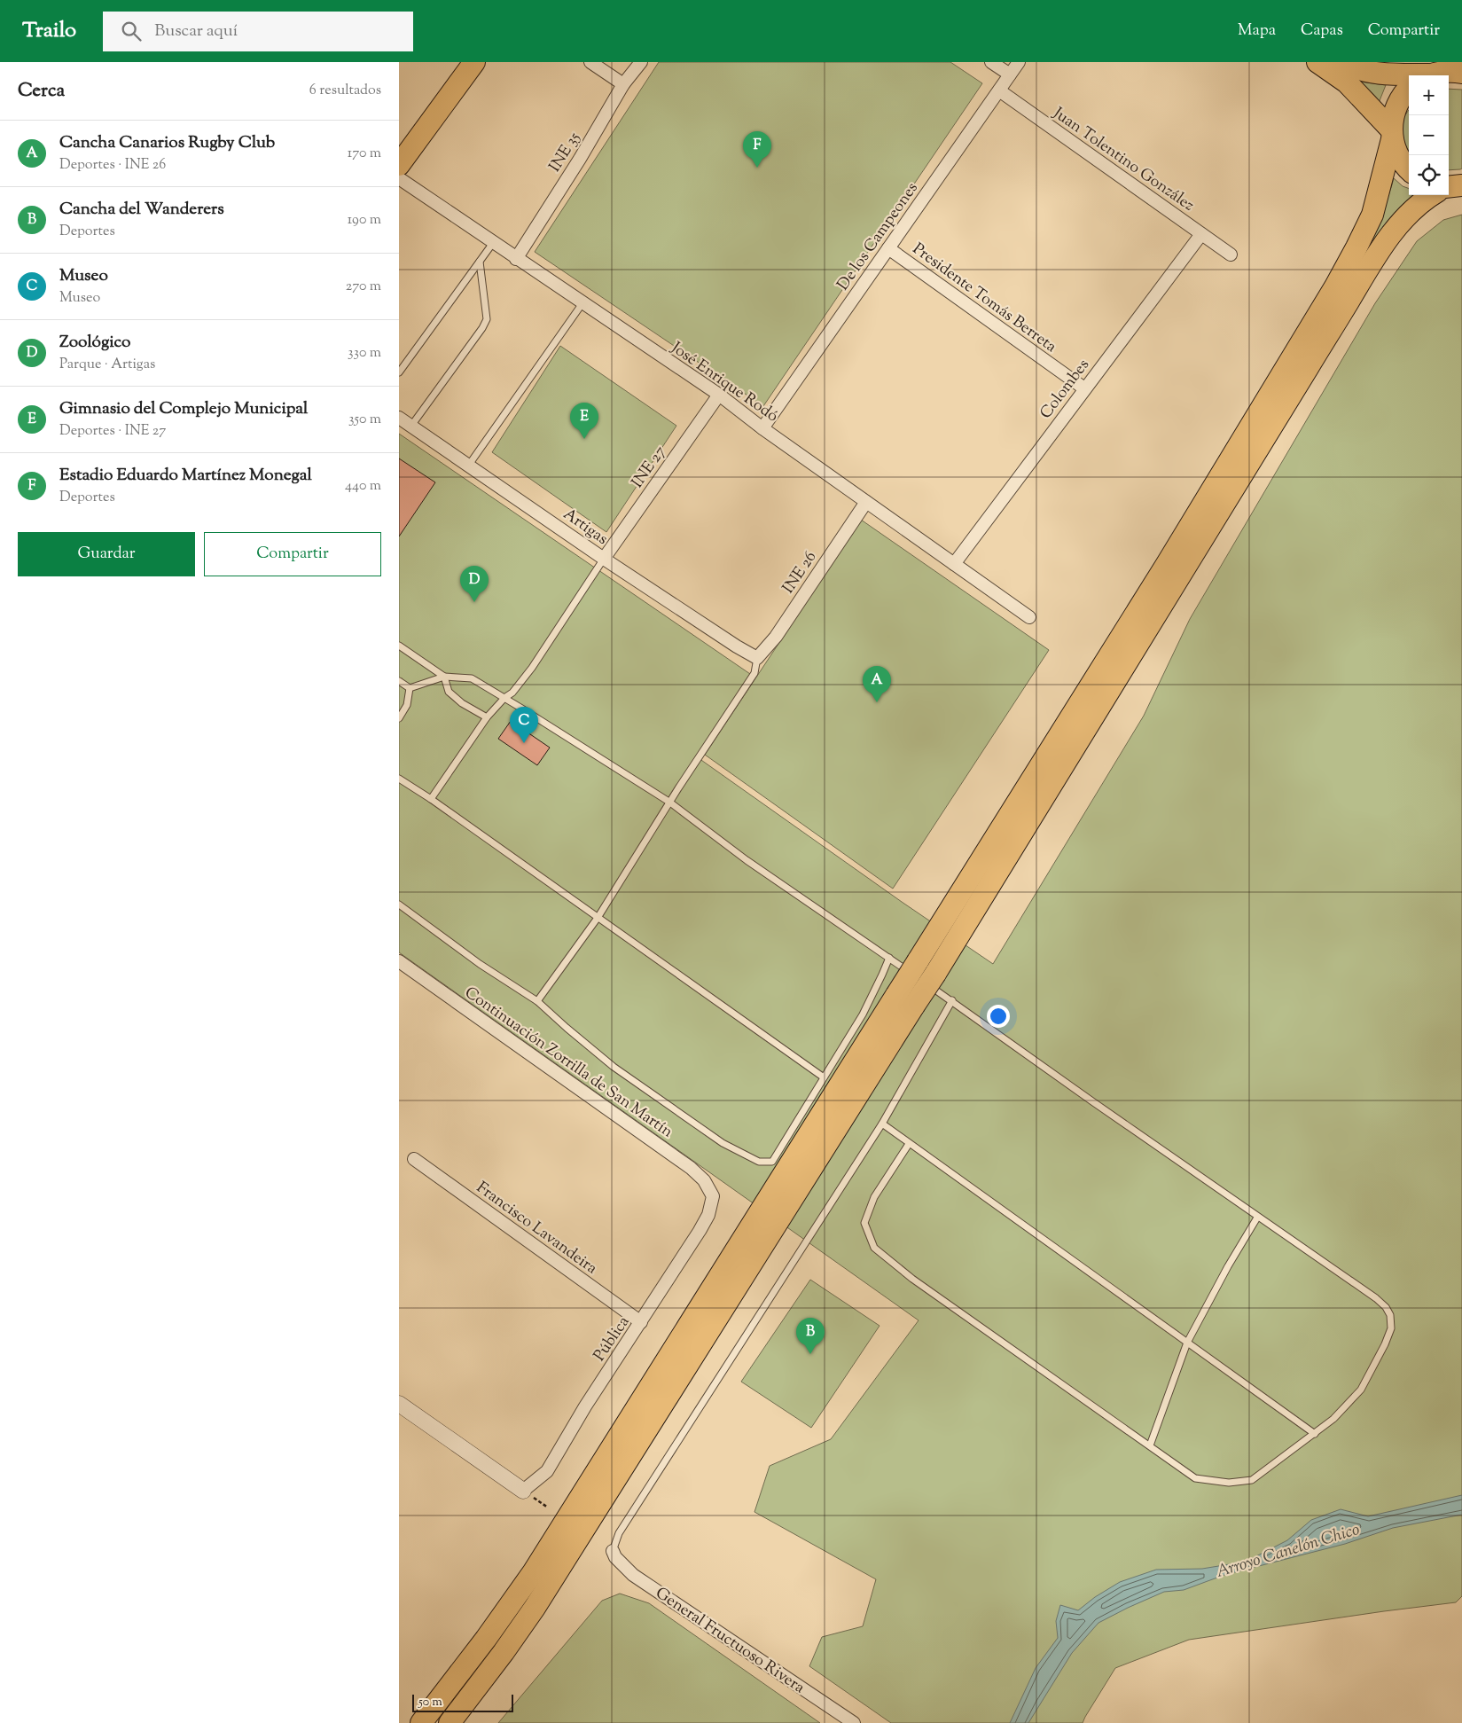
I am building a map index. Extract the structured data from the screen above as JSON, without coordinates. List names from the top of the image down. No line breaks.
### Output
{"streets":{"street":["INE 35","Juan Tolentino González","De los Campeones","Presidente Tomás Berreta","José Enrique Rodó","Colombes","INE 27","Artigas","INE 26","Continuación Zorrilla de San Martín","Francisco Lavandeira","Pública","General Fructuoso Rivera"]},"crossings":[["INE 35","José Enrique Rodó"],["Juan Tolentino González","De los Campeones"],["Juan Tolentino González","Colombes"],["De los Campeones","Presidente Tomás Berreta"],["De los Campeones","José Enrique Rodó"],["Presidente Tomás Berreta","Colombes"],["José Enrique Rodó","Colombes"],["José Enrique Rodó","INE 27"],["José Enrique Rodó","INE 26"],["INE 27","Artigas"],["Artigas","INE 26"],["Continuación Zorrilla de San Martín","Pública"],["Francisco Lavandeira","Pública"]],"water":["Arroyo Canelón Chico"],"scale_bar":"50 m","page":{"header":"Trailo","search":"Buscar aquí","nav":["Mapa","Capas","Compartir"],"heading":["Cerca","6 resultados"],"map_buttons":["+","−"],"list":[{"mark":"A","name":"Cancha Canarios Rugby Club","note":"Deportes · INE 26","value":"170 m"},{"mark":"B","name":"Cancha del Wanderers","note":"Deportes","value":"190 m"},{"mark":"C","name":"Museo","note":"Museo","value":"270 m"},{"mark":"D","name":"Zoológico","note":"Parque · Artigas","value":"330 m"},{"mark":"E","name":"Gimnasio del Complejo Municipal","note":"Deportes · INE 27","value":"350 m"},{"mark":"F","name":"Estadio Eduardo Martínez Monegal","note":"Deportes","value":"440 m"}],"pins":["F","E","D","A","C","B"],"buttons":["Guardar","Compartir"],"scale":"50 m"}}
